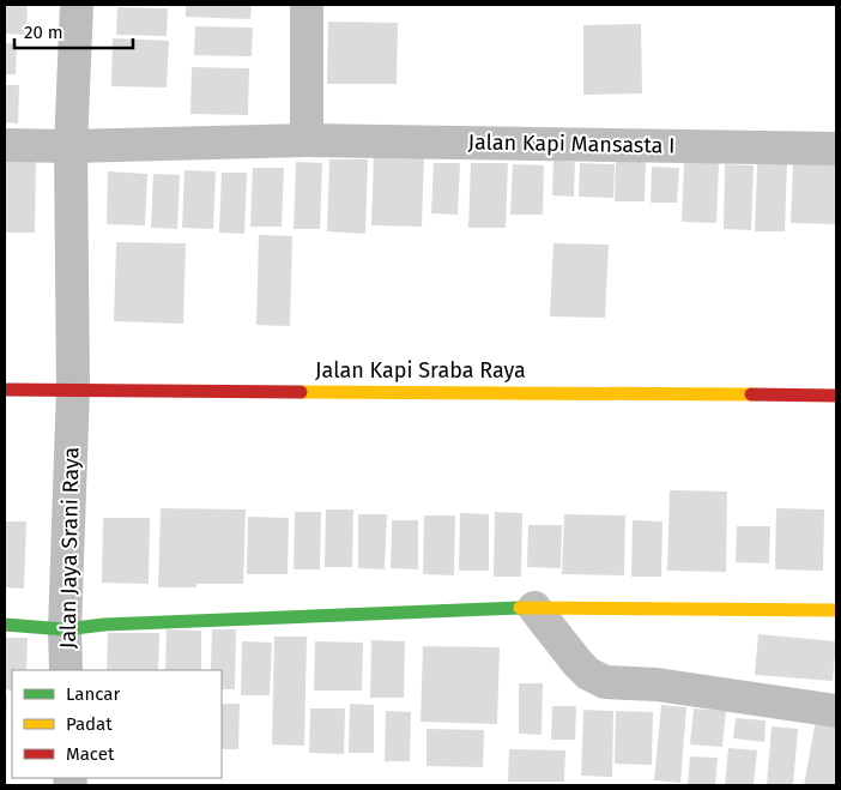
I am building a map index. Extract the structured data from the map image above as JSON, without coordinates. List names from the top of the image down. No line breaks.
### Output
{"streets":{"street":["Jalan Kapi Mansasta I","Jalan Kapi Sraba Raya","Jalan Jaya Srani Raya"]},"crossings":[["Jalan Kapi Mansasta I","Jalan Jaya Srani Raya"],["Jalan Kapi Sraba Raya","Jalan Jaya Srani Raya"]],"legend":["Lancar","Padat","Macet"],"scale_bar":"20 m"}
